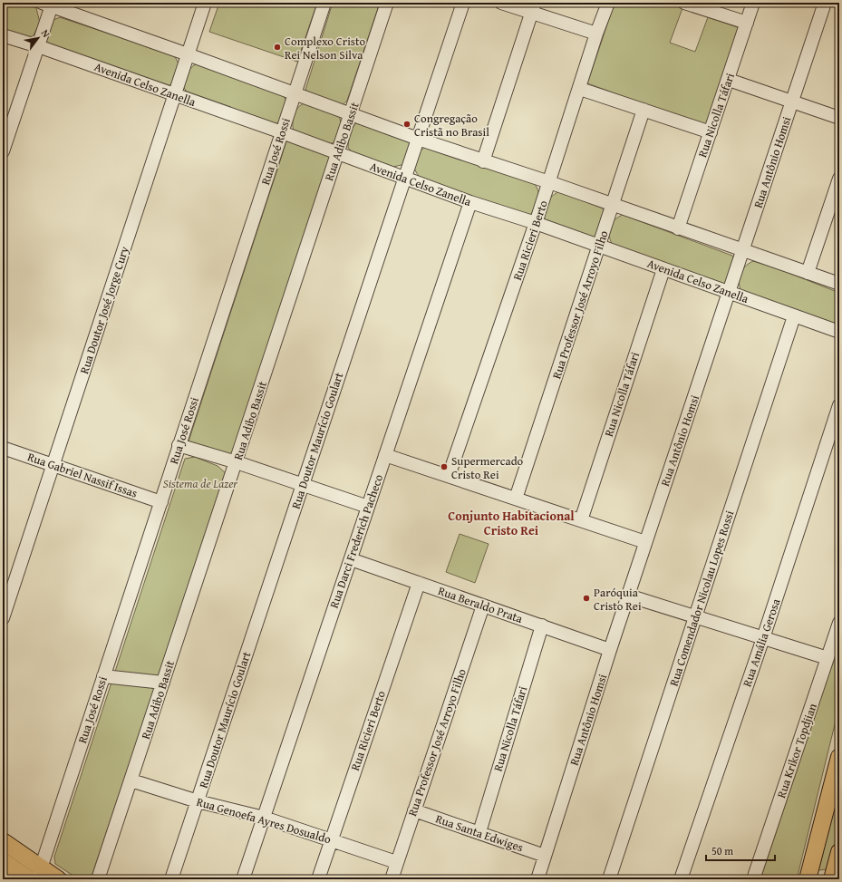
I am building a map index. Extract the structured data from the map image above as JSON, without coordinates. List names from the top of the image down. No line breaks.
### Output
{"streets":{"street":["Avenida Celso Zanella","Rua Nicolla Táfari","Rua Adibo Bassit","Rua José Rossi","Rua Antônio Homsi","Rua Ricieri Berto","Rua Professor José Arroyo Filho","Rua Doutor José Jorge Cury","Rua Doutor Maurício Goulart","Rua Gabriel Nassif Issas","Rua Darci Frederich Pacheco","Rua Comendador Nicolau Lopes Rossi","Rua Beraldo Prata","Rua Amália Gerosa","Rua Krikor Topdjian","Rua Genoefa Ayres Dosualdo","Rua Santa Edwiges"]},"crossings":[["Avenida Celso Zanella","Rua Nicolla Táfari"],["Avenida Celso Zanella","Rua Adibo Bassit"],["Avenida Celso Zanella","Rua José Rossi"],["Avenida Celso Zanella","Rua Antônio Homsi"],["Avenida Celso Zanella","Rua Ricieri Berto"],["Avenida Celso Zanella","Rua Professor José Arroyo Filho"],["Avenida Celso Zanella","Rua Doutor José Jorge Cury"],["Avenida Celso Zanella","Rua Doutor Maurício Goulart"],["Avenida Celso Zanella","Rua Darci Frederich Pacheco"],["Avenida Celso Zanella","Rua Comendador Nicolau Lopes Rossi"],["Rua Nicolla Táfari","Rua Beraldo Prata"],["Rua Nicolla Táfari","Rua Santa Edwiges"],["Rua Adibo Bassit","Rua Genoefa Ayres Dosualdo"],["Rua José Rossi","Rua Gabriel Nassif Issas"],["Rua Antônio Homsi","Rua Beraldo Prata"],["Rua Antônio Homsi","Rua Santa Edwiges"],["Rua Ricieri Berto","Rua Beraldo Prata"],["Rua Ricieri Berto","Rua Genoefa Ayres Dosualdo"],["Rua Professor José Arroyo Filho","Rua Beraldo Prata"],["Rua Professor José Arroyo Filho","Rua Genoefa Ayres Dosualdo"],["Rua Professor José Arroyo Filho","Rua Santa Edwiges"],["Rua Doutor José Jorge Cury","Rua Gabriel Nassif Issas"],["Rua Doutor Maurício Goulart","Rua Genoefa Ayres Dosualdo"],["Rua Darci Frederich Pacheco","Rua Beraldo Prata"],["Rua Darci Frederich Pacheco","Rua Genoefa Ayres Dosualdo"]],"districts":["Conjunto Habitacional Cristo Rei"],"parks":["Sistema de Lazer"],"places":["Complexo Cristo Rei Nelson Silva","Congregação Cristã no Brasil","Supermercado Cristo Rei","Paróquia Cristo Rei"],"scale_bar":"50 m","north":"top right"}
